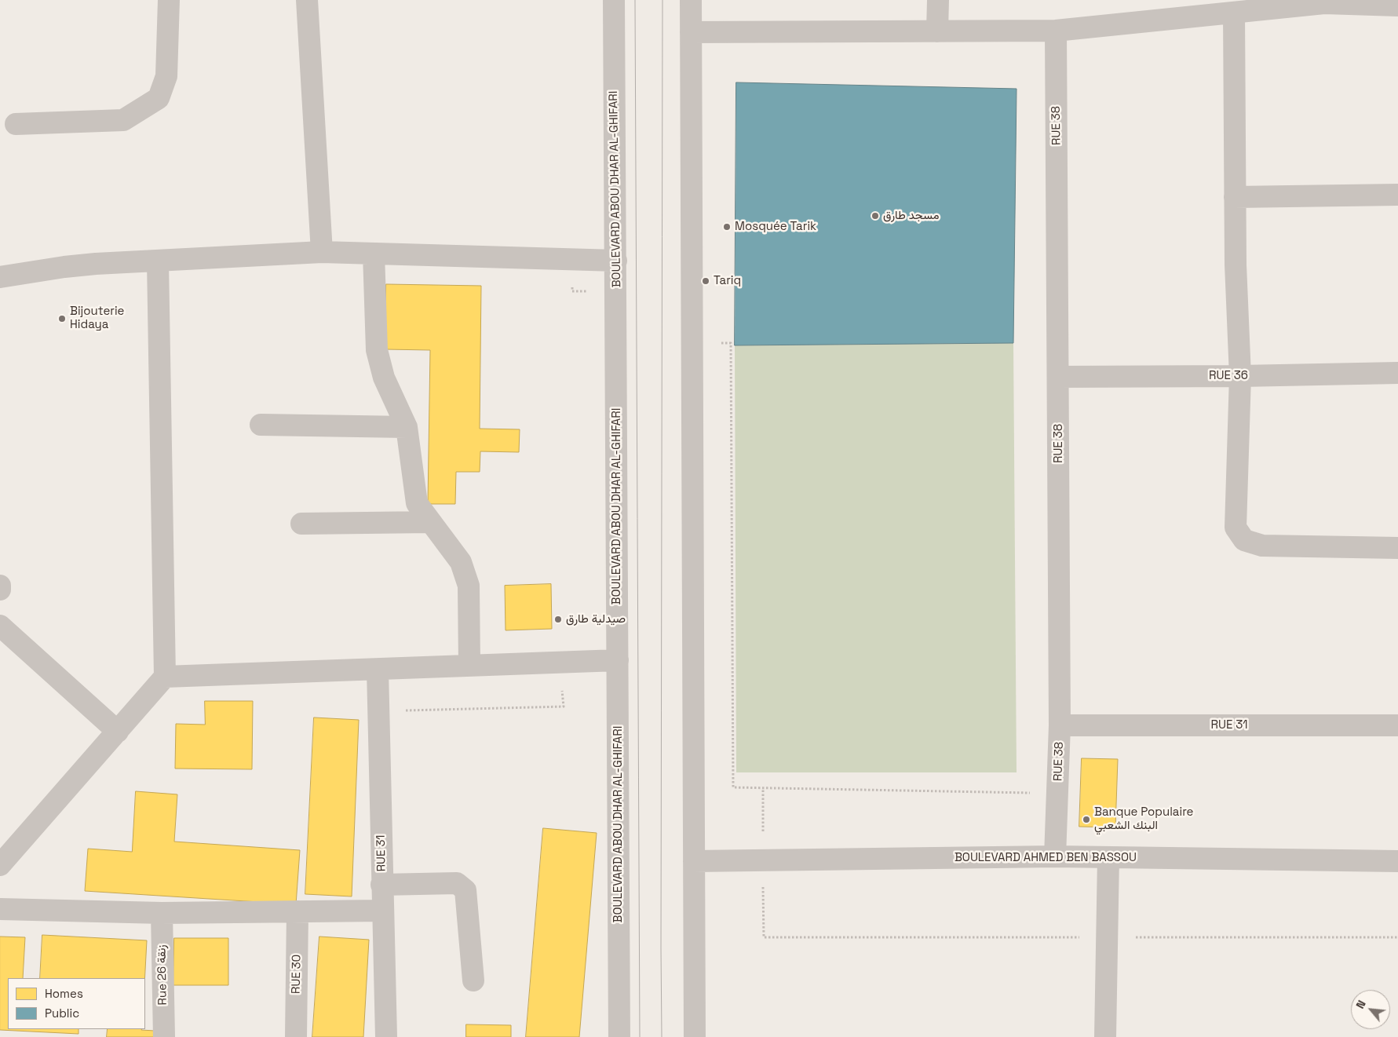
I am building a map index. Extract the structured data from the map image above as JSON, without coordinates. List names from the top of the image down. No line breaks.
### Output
{"streets":{"street":["RUE 38","BOULEVARD ABOU DHAR AL-GHIFARI","RUE 36","RUE 31","BOULEVARD AHMED BEN BASSOU","RUE 30","Rue 26 زنقة"]},"crossings":[["RUE 38","RUE 36"],["RUE 38","RUE 31"],["RUE 38","BOULEVARD AHMED BEN BASSOU"]],"places":["مسجد طارق","Mosquée Tarik","Tariq","Bijouterie Hidaya","صيدلية طارق","Banque Populaire البنك الشعبي"],"legend":["Homes","Public"],"north":"top left"}
